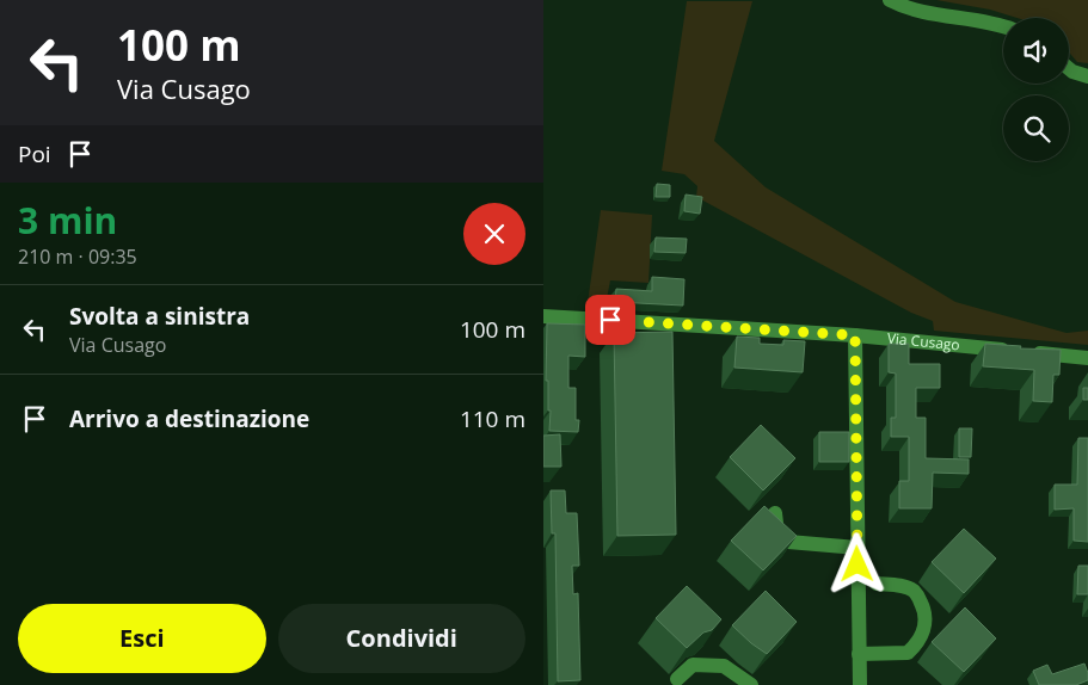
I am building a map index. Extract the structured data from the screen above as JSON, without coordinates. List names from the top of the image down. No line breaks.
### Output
{"streets":{"street":["Via Cusago"]},"page":{"turn":["100 m","Via Cusago"],"then":"Poi","heading":["3 min","210 m · 09:35"],"list":[{"name":"Svolta a sinistra","note":"Via Cusago","value":"100 m"},{"name":"Arrivo a destinazione","value":"110 m"}],"buttons":["Esci","Condividi"]}}
